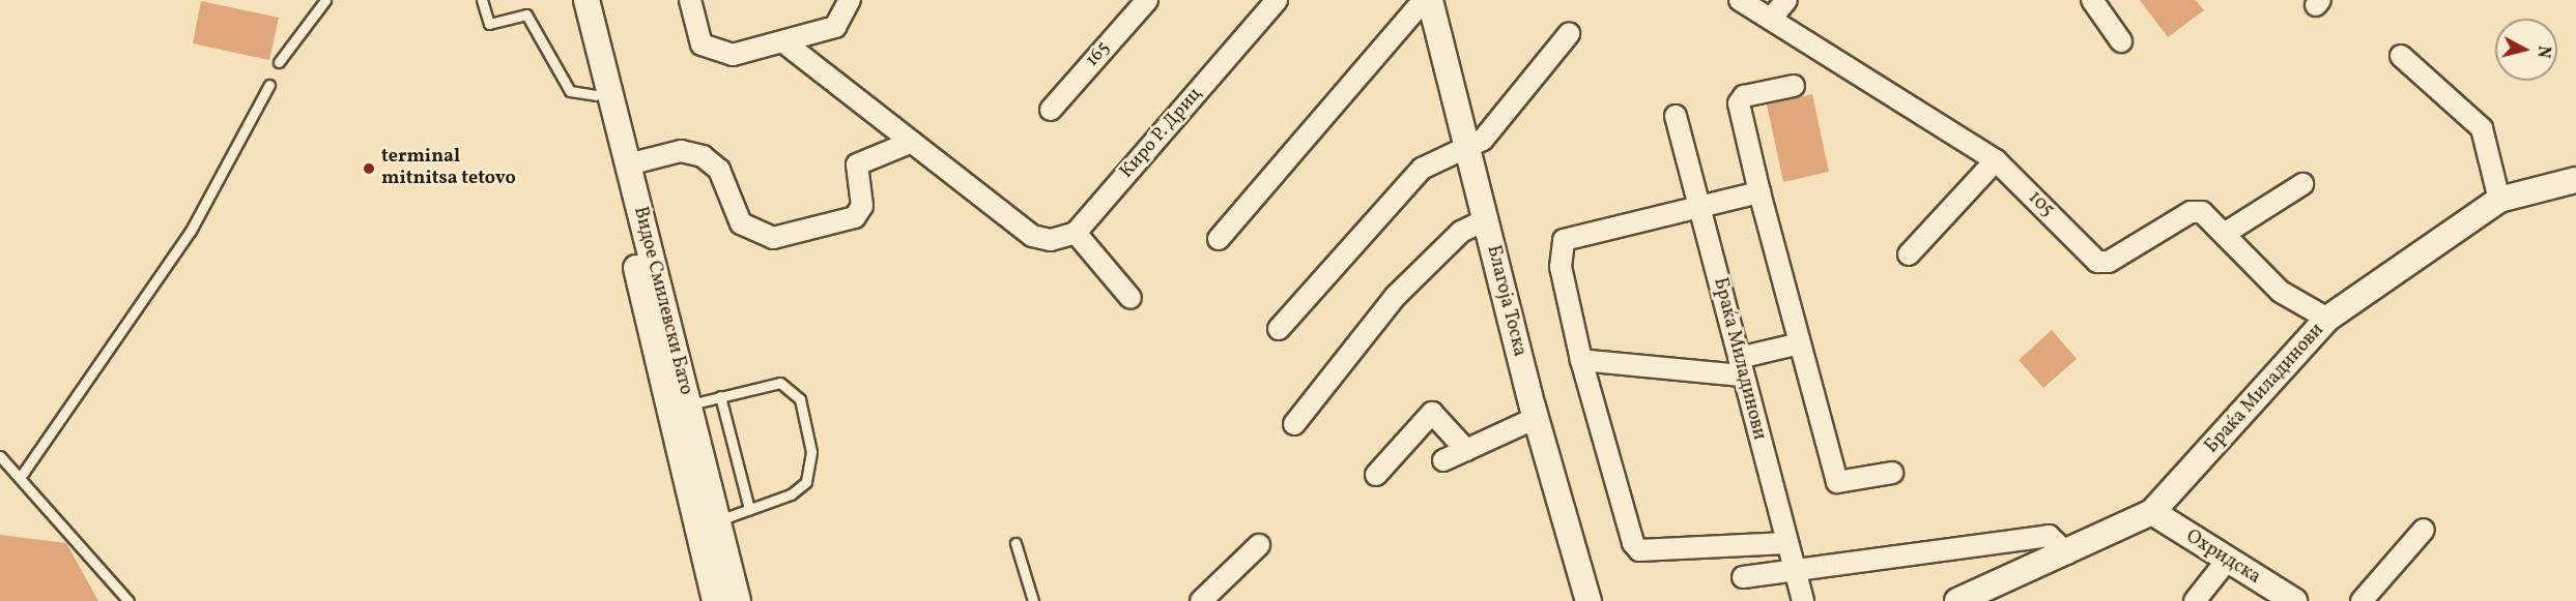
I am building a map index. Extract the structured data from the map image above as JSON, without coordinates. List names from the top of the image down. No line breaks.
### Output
{"streets":{"street":["165","Киро Р. Дриц","105","Видое Смилевски Бато","Благоја Тоска","Браќа Миладинови","Охридска"]},"crossings":[["105","Браќа Миладинови"],["Браќа Миладинови","Охридска"]],"places":["terminal mitnitsa tetovo"],"north":"right"}
